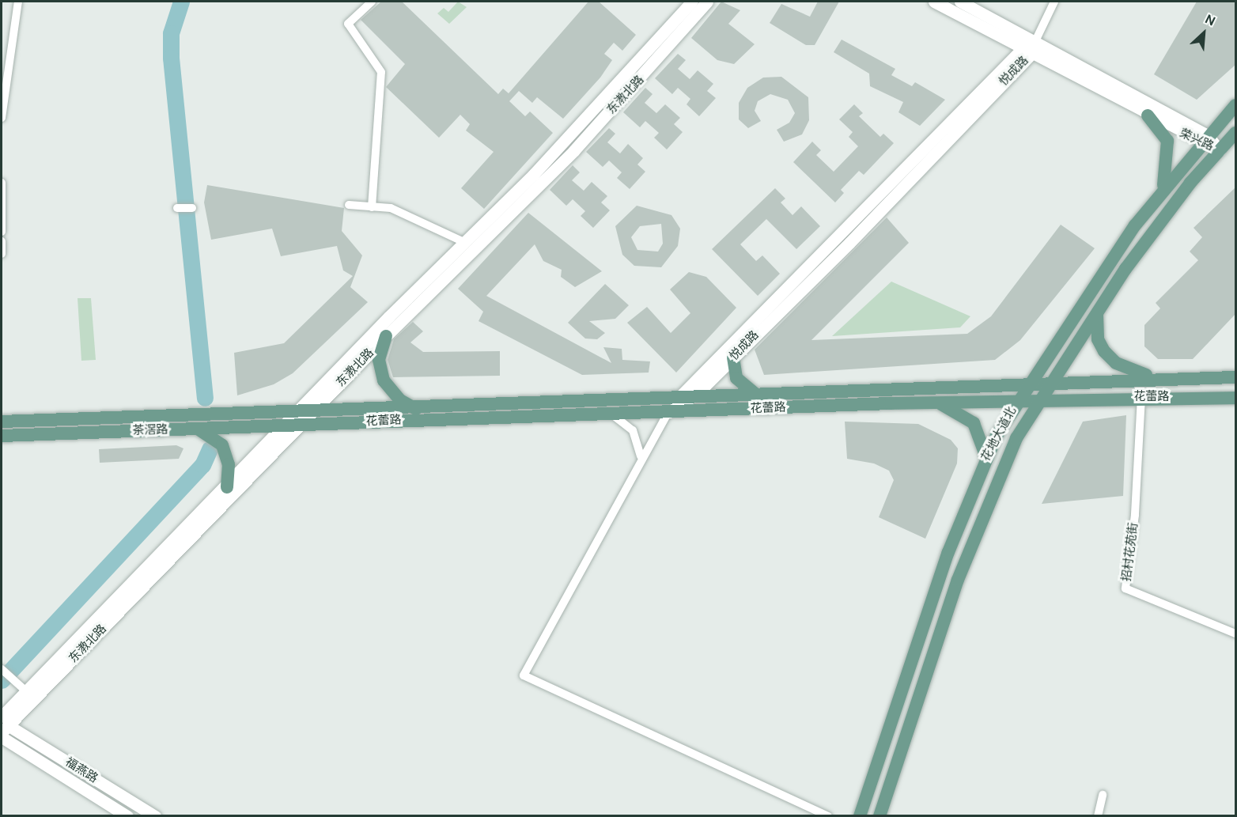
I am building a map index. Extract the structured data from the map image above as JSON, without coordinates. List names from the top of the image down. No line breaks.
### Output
{"streets":{"main road":["悦成路","东漖北路","荣兴路","花蕾路","茶滘路","花地大道北","福燕路"],"street":["招村花苑街"]},"crossings":[["悦成路","荣兴路"],["悦成路","花蕾路"],["东漖北路","花蕾路"],["东漖北路","茶滘路"],["东漖北路","福燕路"],["荣兴路","花地大道北"],["花蕾路","茶滘路"],["花蕾路","花地大道北"],["花蕾路","招村花苑街"]],"north":"top right"}
